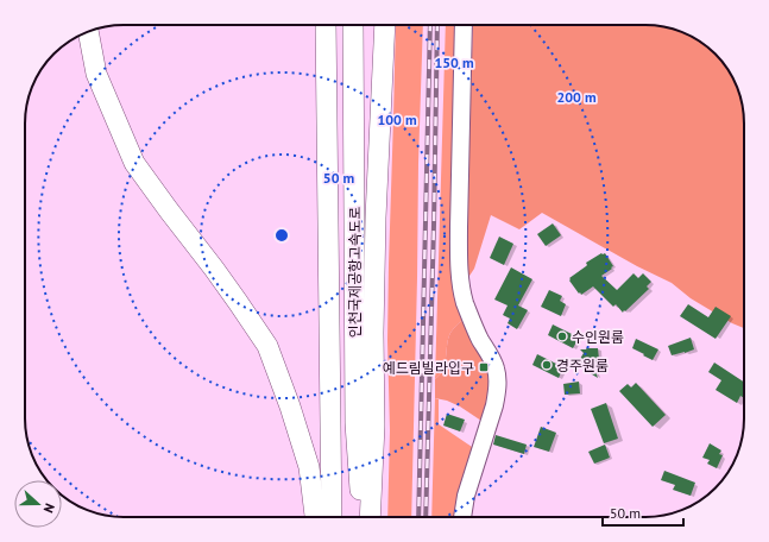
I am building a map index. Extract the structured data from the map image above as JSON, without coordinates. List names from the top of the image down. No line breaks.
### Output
{"streets":{"highway":["인천국제공항고속도로"]},"places":{"other":["수인원룸","경주원룸"],"transit":["예드림빌라입구"]},"scale_bar":"50 m","north":"right","rings":["150 m","200 m","100 m","50 m"]}
